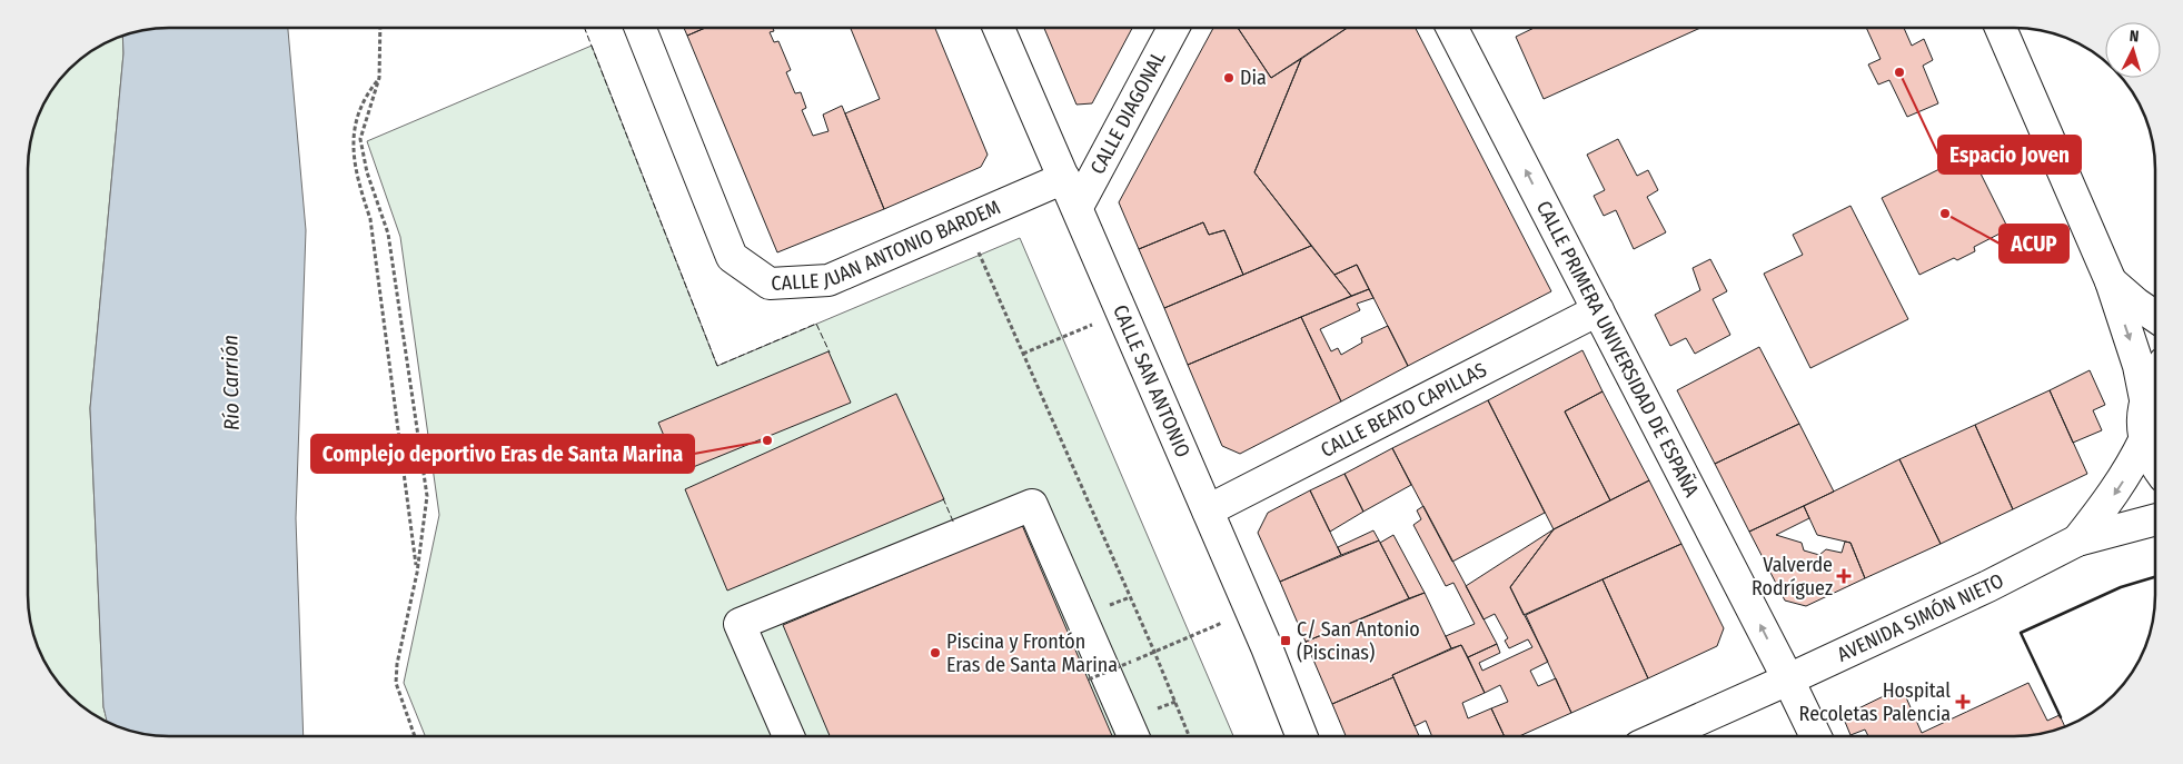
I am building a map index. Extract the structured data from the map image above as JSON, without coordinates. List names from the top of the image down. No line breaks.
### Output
{"streets":{"street":["CALLE DIAGONAL","CALLE JUAN ANTONIO BARDEM","CALLE PRIMERA UNIVERSIDAD DE ESPAÑA","CALLE SAN ANTONIO","CALLE BEATO CAPILLAS","AVENIDA SIMÓN NIETO"]},"crossings":[["CALLE DIAGONAL","CALLE SAN ANTONIO"],["CALLE JUAN ANTONIO BARDEM","CALLE SAN ANTONIO"],["CALLE PRIMERA UNIVERSIDAD DE ESPAÑA","CALLE BEATO CAPILLAS"],["CALLE PRIMERA UNIVERSIDAD DE ESPAÑA","AVENIDA SIMÓN NIETO"],["CALLE SAN ANTONIO","CALLE BEATO CAPILLAS"]],"one_way":["CALLE PRIMERA UNIVERSIDAD DE ESPAÑA"],"water":["Río Carrión"],"places":{"other":["Espacio Joven","Dia","ACUP","Complejo deportivo Eras de Santa Marina","Piscina y Frontón Eras de Santa Marina"],"health":["Valverde Rodríguez","Hospital Recoletas Palencia"],"transit":["C/ San Antonio (Piscinas)"]},"north":"top"}
